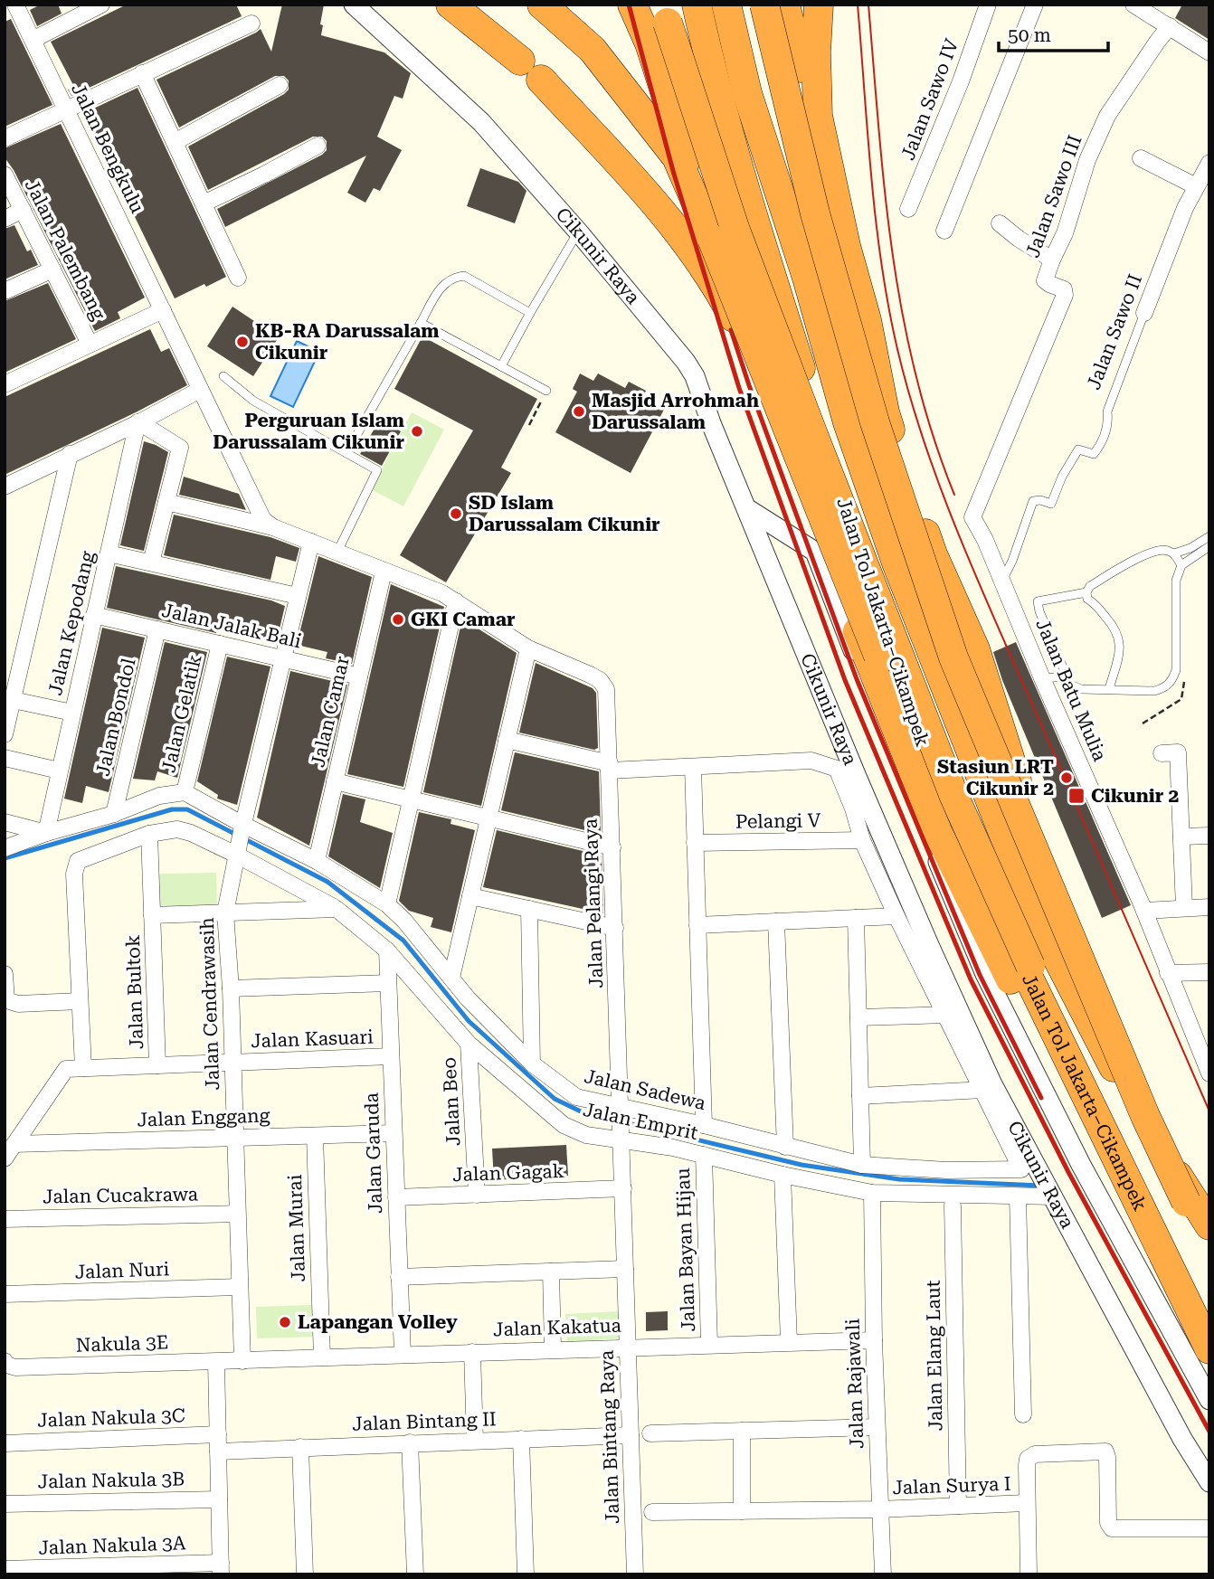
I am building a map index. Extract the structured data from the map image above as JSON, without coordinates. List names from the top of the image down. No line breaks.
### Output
{"streets":{"highway":["Jalan Tol Jakarta–Cikampek"],"street":["Jalan Sawo IV","Jalan Bengkulu","Jalan Sawo III","Jalan Palembang","Cikunir Raya","Jalan Sawo II","Jalan Kepodang","Jalan Jalak Bali","Jalan Batu Mulia","Jalan Camar","Jalan Gelatik","Jalan Bondol","Pelangi V","Jalan Pelangi Raya","Jalan Bultok","Jalan Cendrawasih","Jalan Kasuari","Jalan Sadewa","Jalan Beo","Jalan Enggang","Jalan Emprit","Jalan Garuda","Jalan Gagak","Jalan Cucakrawa","Jalan Murai","Jalan Bayan Hijau","Jalan Nuri","Jalan Kakatua","Nakula 3E","Jalan Elang Laut","Jalan Rajawali","Jalan Nakula 3C","Jalan Bintang II","Jalan Bintang Raya","Jalan Nakula 3B","Jalan Surya I","Jalan Nakula 3A"]},"crossings":[["Jalan Sawo III","Jalan Batu Mulia"],["Cikunir Raya","Jalan Emprit"],["Jalan Sawo II","Jalan Batu Mulia"],["Jalan Kepodang","Jalan Jalak Bali"],["Jalan Jalak Bali","Jalan Camar"],["Jalan Jalak Bali","Jalan Gelatik"],["Jalan Jalak Bali","Jalan Bondol"],["Jalan Jalak Bali","Jalan Cendrawasih"],["Jalan Camar","Jalan Sadewa"],["Jalan Pelangi Raya","Jalan Sadewa"],["Jalan Pelangi Raya","Jalan Bintang Raya"],["Jalan Bultok","Jalan Cendrawasih"],["Jalan Bultok","Jalan Kasuari"],["Jalan Cendrawasih","Jalan Kasuari"],["Jalan Cendrawasih","Jalan Sadewa"],["Jalan Cendrawasih","Jalan Enggang"],["Jalan Cendrawasih","Jalan Emprit"],["Jalan Cendrawasih","Jalan Cucakrawa"],["Jalan Cendrawasih","Jalan Nuri"],["Jalan Cendrawasih","Jalan Kakatua"],["Jalan Cendrawasih","Nakula 3E"],["Jalan Kasuari","Jalan Garuda"],["Jalan Sadewa","Jalan Emprit"],["Jalan Sadewa","Jalan Bintang Raya"],["Jalan Beo","Jalan Emprit"],["Jalan Beo","Jalan Gagak"],["Jalan Enggang","Jalan Garuda"],["Jalan Enggang","Jalan Murai"],["Jalan Emprit","Jalan Garuda"],["Jalan Emprit","Jalan Bayan Hijau"],["Jalan Emprit","Jalan Rajawali"],["Jalan Emprit","Jalan Bintang Raya"],["Jalan Garuda","Jalan Gagak"],["Jalan Garuda","Jalan Kakatua"],["Jalan Gagak","Jalan Bintang Raya"],["Jalan Murai","Jalan Kakatua"],["Jalan Bayan Hijau","Jalan Kakatua"],["Jalan Kakatua","Nakula 3E"],["Jalan Kakatua","Jalan Rajawali"],["Jalan Kakatua","Jalan Bintang Raya"],["Jalan Elang Laut","Jalan Surya I"],["Jalan Rajawali","Jalan Surya I"],["Jalan Nakula 3C","Jalan Bintang II"],["Jalan Bintang II","Jalan Bintang Raya"]],"places":{"other":["KB-RA Darussalam Cikunir","Masjid Arrohmah Darussalam","Perguruan Islam Darussalam Cikunir","SD Islam Darussalam Cikunir","GKI Camar","Stasiun LRT Cikunir 2","Lapangan Volley"],"transit":["Cikunir 2"]},"scale_bar":"50 m"}
